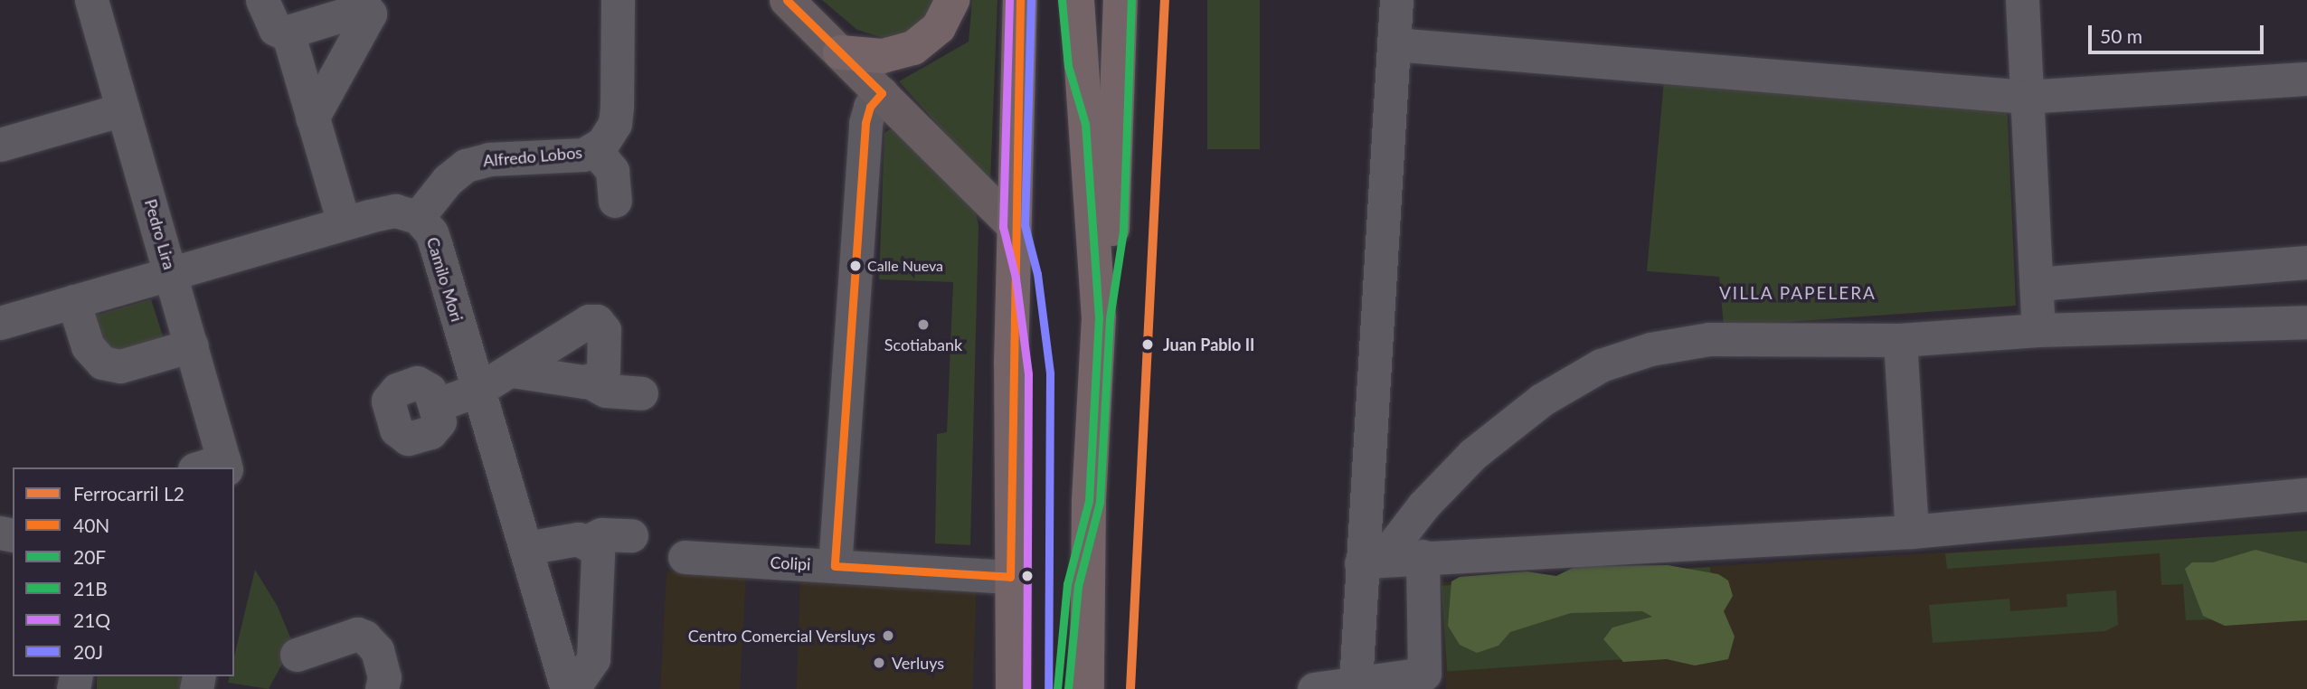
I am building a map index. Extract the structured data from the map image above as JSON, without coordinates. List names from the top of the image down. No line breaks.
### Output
{"streets":{"street":["Alfredo Lobos","Pedro Lira","Camilo Mori","Colipi"]},"crossings":[["Alfredo Lobos","Camilo Mori"]],"districts":["VILLA PAPELERA"],"places":["Calle Nueva","Scotiabank","Juan Pablo II","Centro Comercial Versluys","Verluys"],"lines":["rail line L2","transit line 40N","transit line 20F","transit line 21B","transit line 21Q","transit line 20J"],"legend":["Ferrocarril L2","40N","20F","21B","21Q","20J"],"scale_bar":"50 m"}
